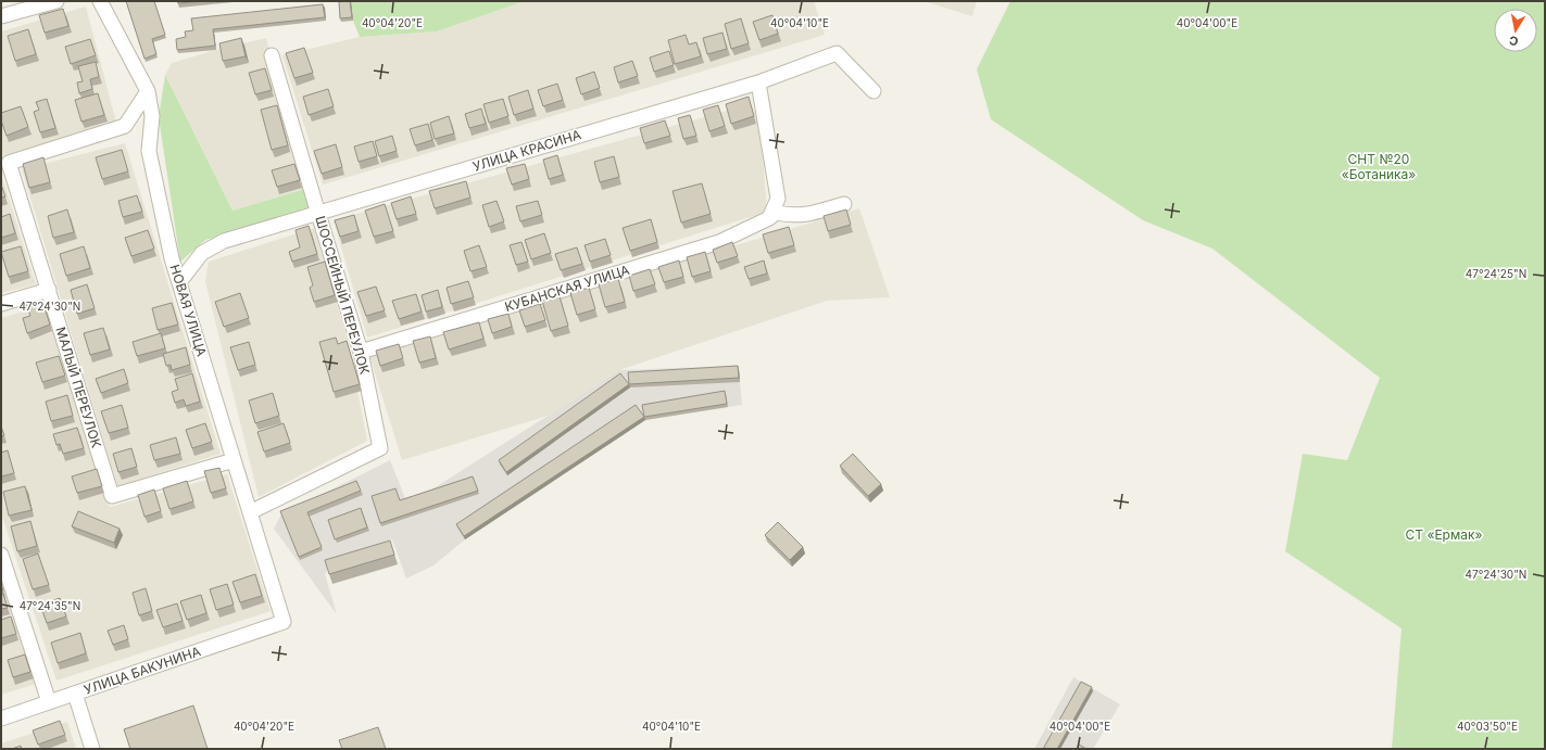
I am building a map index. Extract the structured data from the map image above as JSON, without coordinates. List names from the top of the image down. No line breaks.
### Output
{"streets":{"street":["УЛИЦА КРАСИНА","КУБАНСКАЯ УЛИЦА","ШОССЕЙНЫЙ ПЕРЕУЛОК","НОВАЯ УЛИЦА","МАЛЫЙ ПЕРЕУЛОК","УЛИЦА БАКУНИНА"]},"crossings":[["УЛИЦА КРАСИНА","ШОССЕЙНЫЙ ПЕРЕУЛОК"],["УЛИЦА КРАСИНА","НОВАЯ УЛИЦА"],["КУБАНСКАЯ УЛИЦА","ШОССЕЙНЫЙ ПЕРЕУЛОК"],["ШОССЕЙНЫЙ ПЕРЕУЛОК","НОВАЯ УЛИЦА"],["НОВАЯ УЛИЦА","МАЛЫЙ ПЕРЕУЛОК"],["НОВАЯ УЛИЦА","УЛИЦА БАКУНИНА"]],"parks":["СНТ №20 «Ботаника»","СТ «Ермак»"],"north":"bottom","coordinates":["40°04'20\"E","40°04'10\"E","40°04'00\"E","47°24'25\"N","47°24'30\"N","47°24'35\"N","40°03'50\"E"]}
